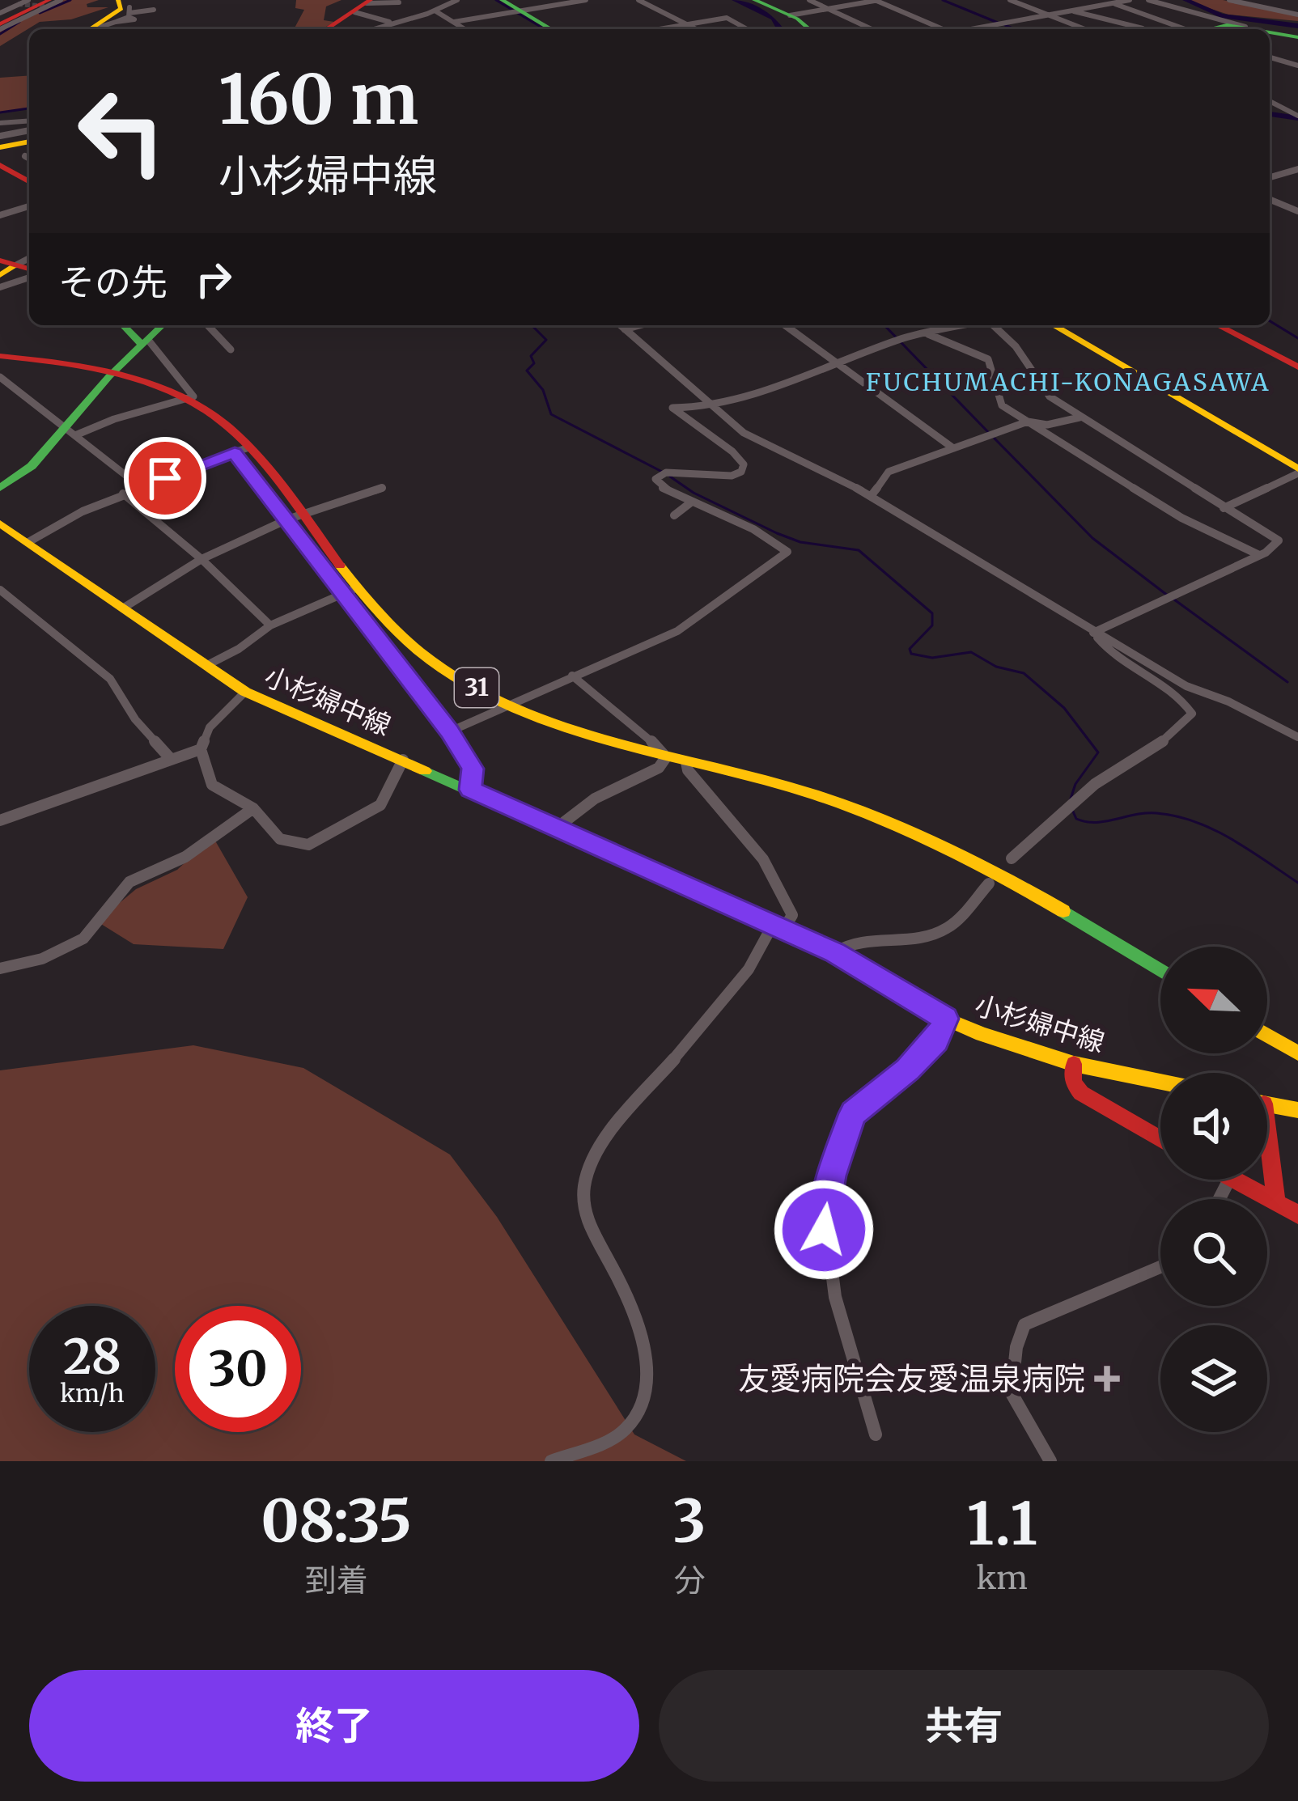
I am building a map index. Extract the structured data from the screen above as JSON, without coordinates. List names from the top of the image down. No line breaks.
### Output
{"streets":{"main road":["31","小杉婦中線"]},"districts":["FUCHUMACHI-KONAGASAWA"],"places":{"health":["友愛病院会友愛温泉病院"]},"north":"top left","page":{"turn":["160 m","小杉婦中線"],"then":"その先","speed":"28 km/h","limit":"30","eta":["08:35","到着","3","分","1.1","km"],"buttons":["終了","共有"]}}
